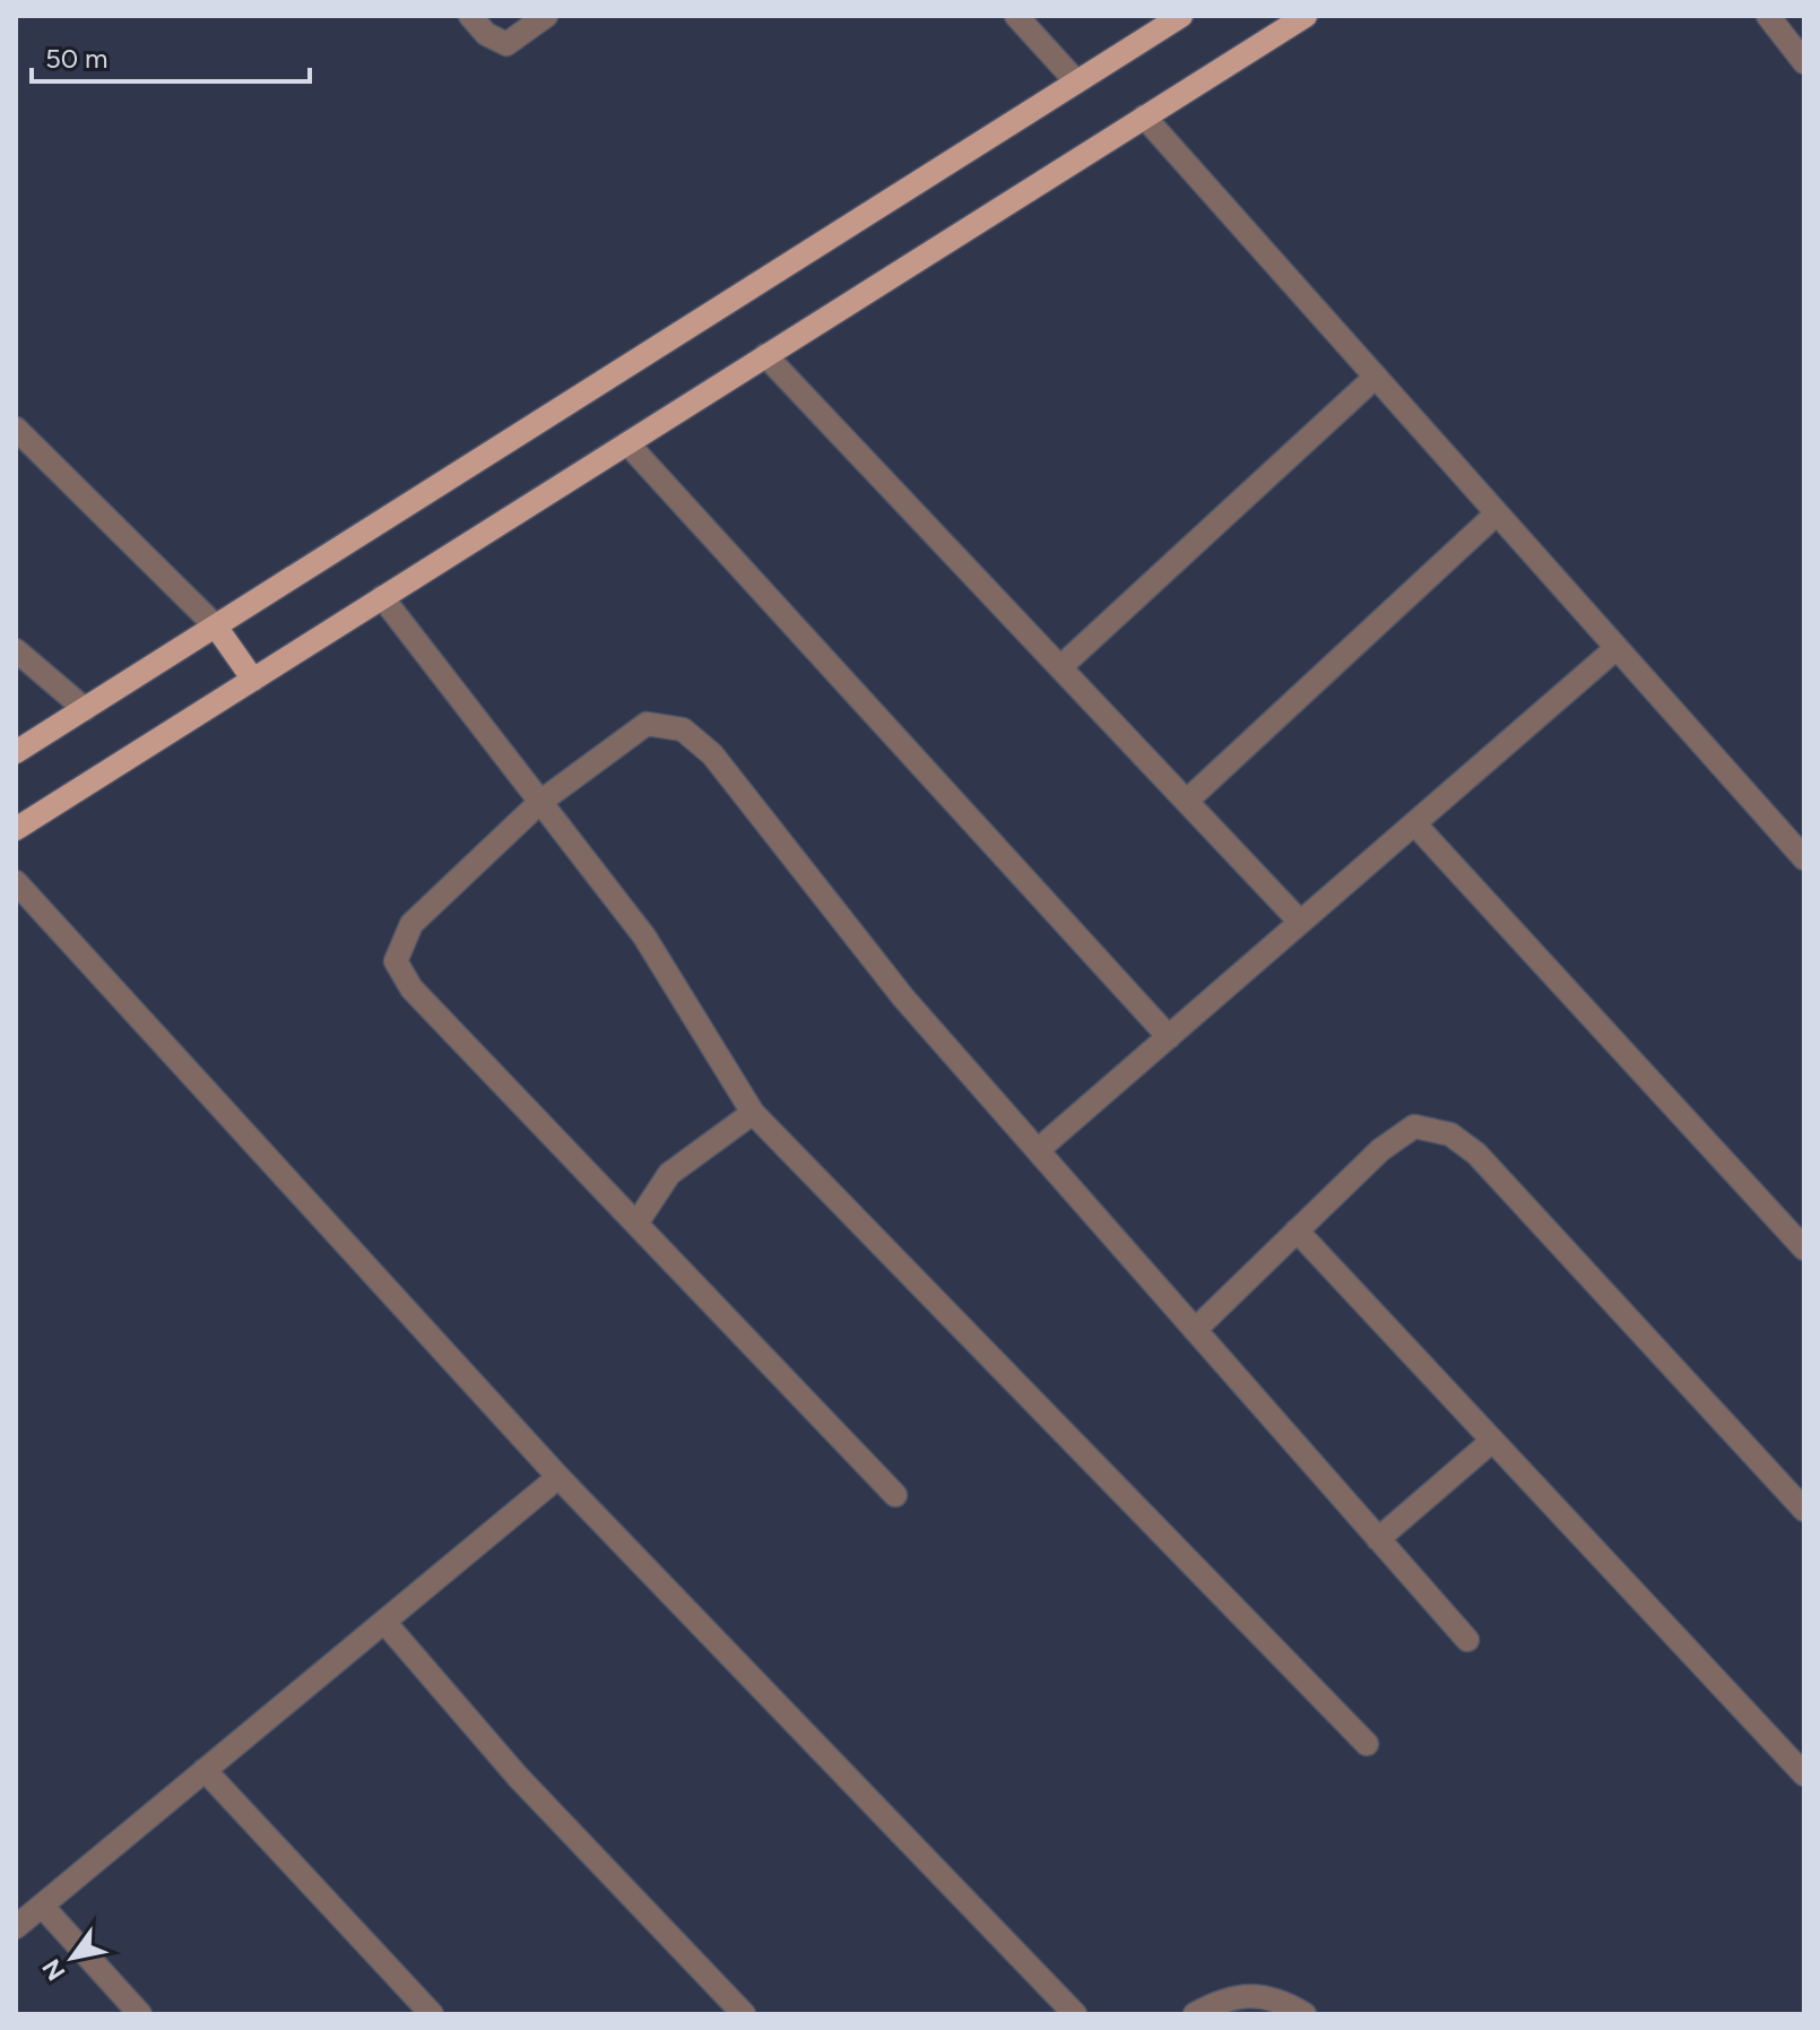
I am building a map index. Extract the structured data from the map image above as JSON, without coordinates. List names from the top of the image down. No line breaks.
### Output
{"scale_bar":"50 m","north":"bottom left"}
